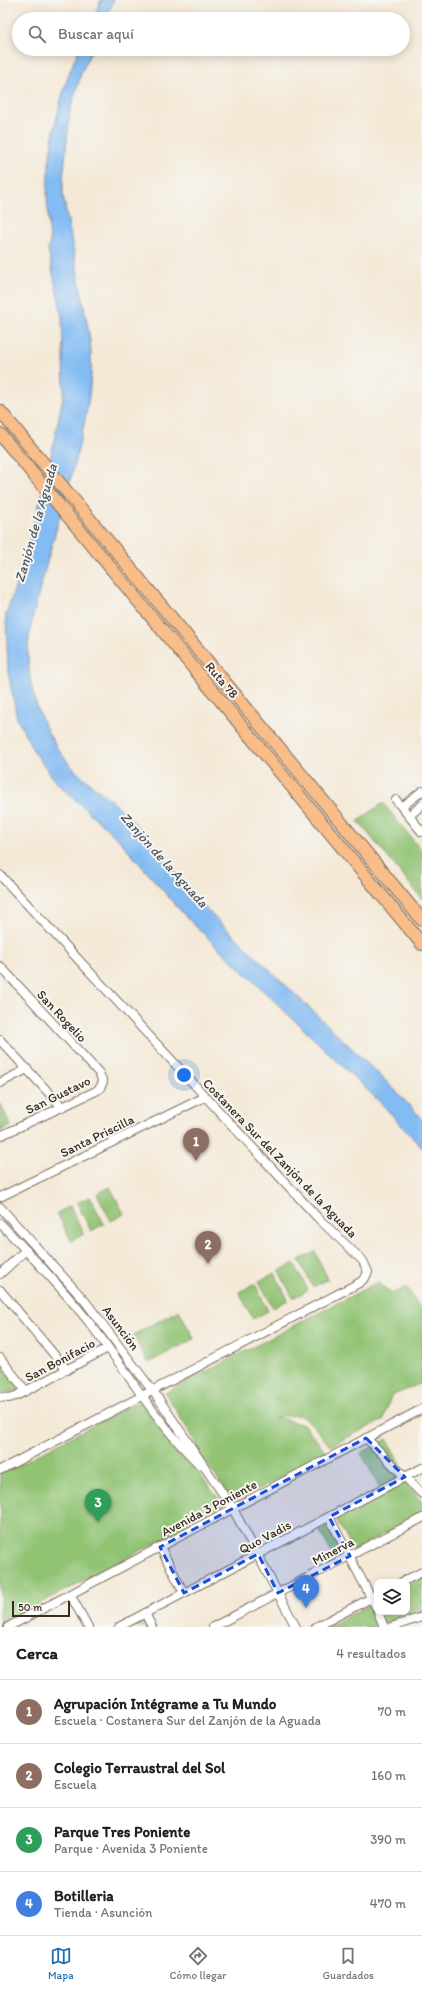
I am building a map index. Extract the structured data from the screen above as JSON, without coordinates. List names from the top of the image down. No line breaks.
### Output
{"streets":{"highway":["Ruta 78"],"street":["San Rogelio","San Gustavo","Santa Priscilla","Costanera Sur del Zanjón de la Aguada","Asunción","San Bonifacio","Avenida 3 Poniente","Quo Vadis","Minerva"]},"crossings":[["San Rogelio","San Gustavo"],["Santa Priscilla","Costanera Sur del Zanjón de la Aguada"],["Costanera Sur del Zanjón de la Aguada","Asunción"],["Asunción","San Bonifacio"],["Asunción","Avenida 3 Poniente"],["Asunción","Quo Vadis"],["Asunción","Minerva"]],"water":["Zanjón de la Aguada"],"scale_bar":"50 m","page":{"search":"Buscar aquí","pins":["1","2","3","4"],"scale":"50 m","heading":["Cerca","4 resultados"],"list":[{"mark":"1","name":"Agrupación Intégrame a Tu Mundo","note":"Escuela · Costanera Sur del Zanjón de la Aguada","value":"70 m"},{"mark":"2","name":"Colegio Terraustral del Sol","note":"Escuela","value":"160 m"},{"mark":"3","name":"Parque Tres Poniente","note":"Parque · Avenida 3 Poniente","value":"390 m"},{"mark":"4","name":"Botilleria","note":"Tienda · Asunción","value":"470 m"}],"nav":["Mapa","Cómo llegar","Guardados"]}}
